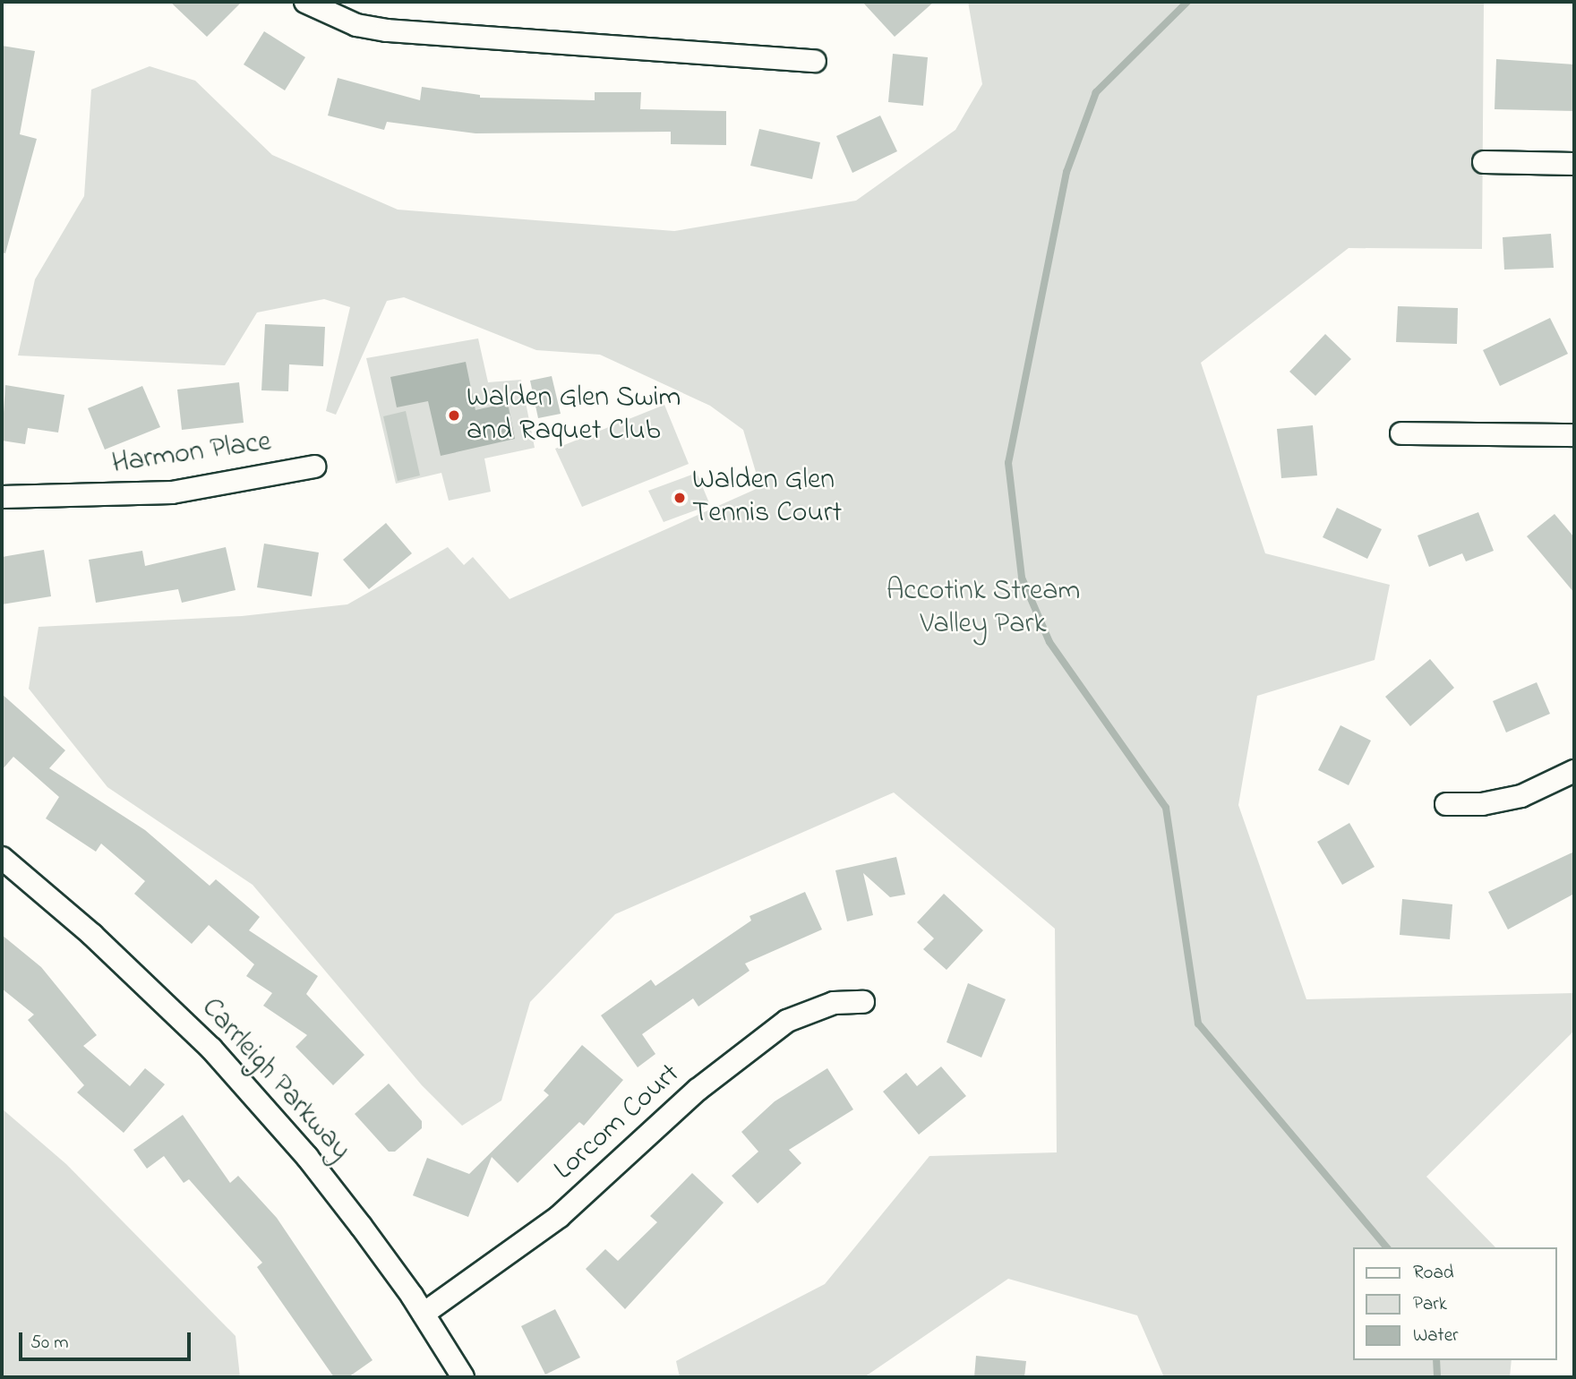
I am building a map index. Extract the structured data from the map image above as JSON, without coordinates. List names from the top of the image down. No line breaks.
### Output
{"streets":{"street":["Harmon Place","Carrleigh Parkway","Lorcom Court"]},"crossings":[["Carrleigh Parkway","Lorcom Court"]],"parks":["Accotink Stream Valley Park"],"places":["Walden Glen Swim and Raquet Club","Walden Glen Tennis Court"],"legend":["Road","Park","Water"],"scale_bar":"50 m"}
